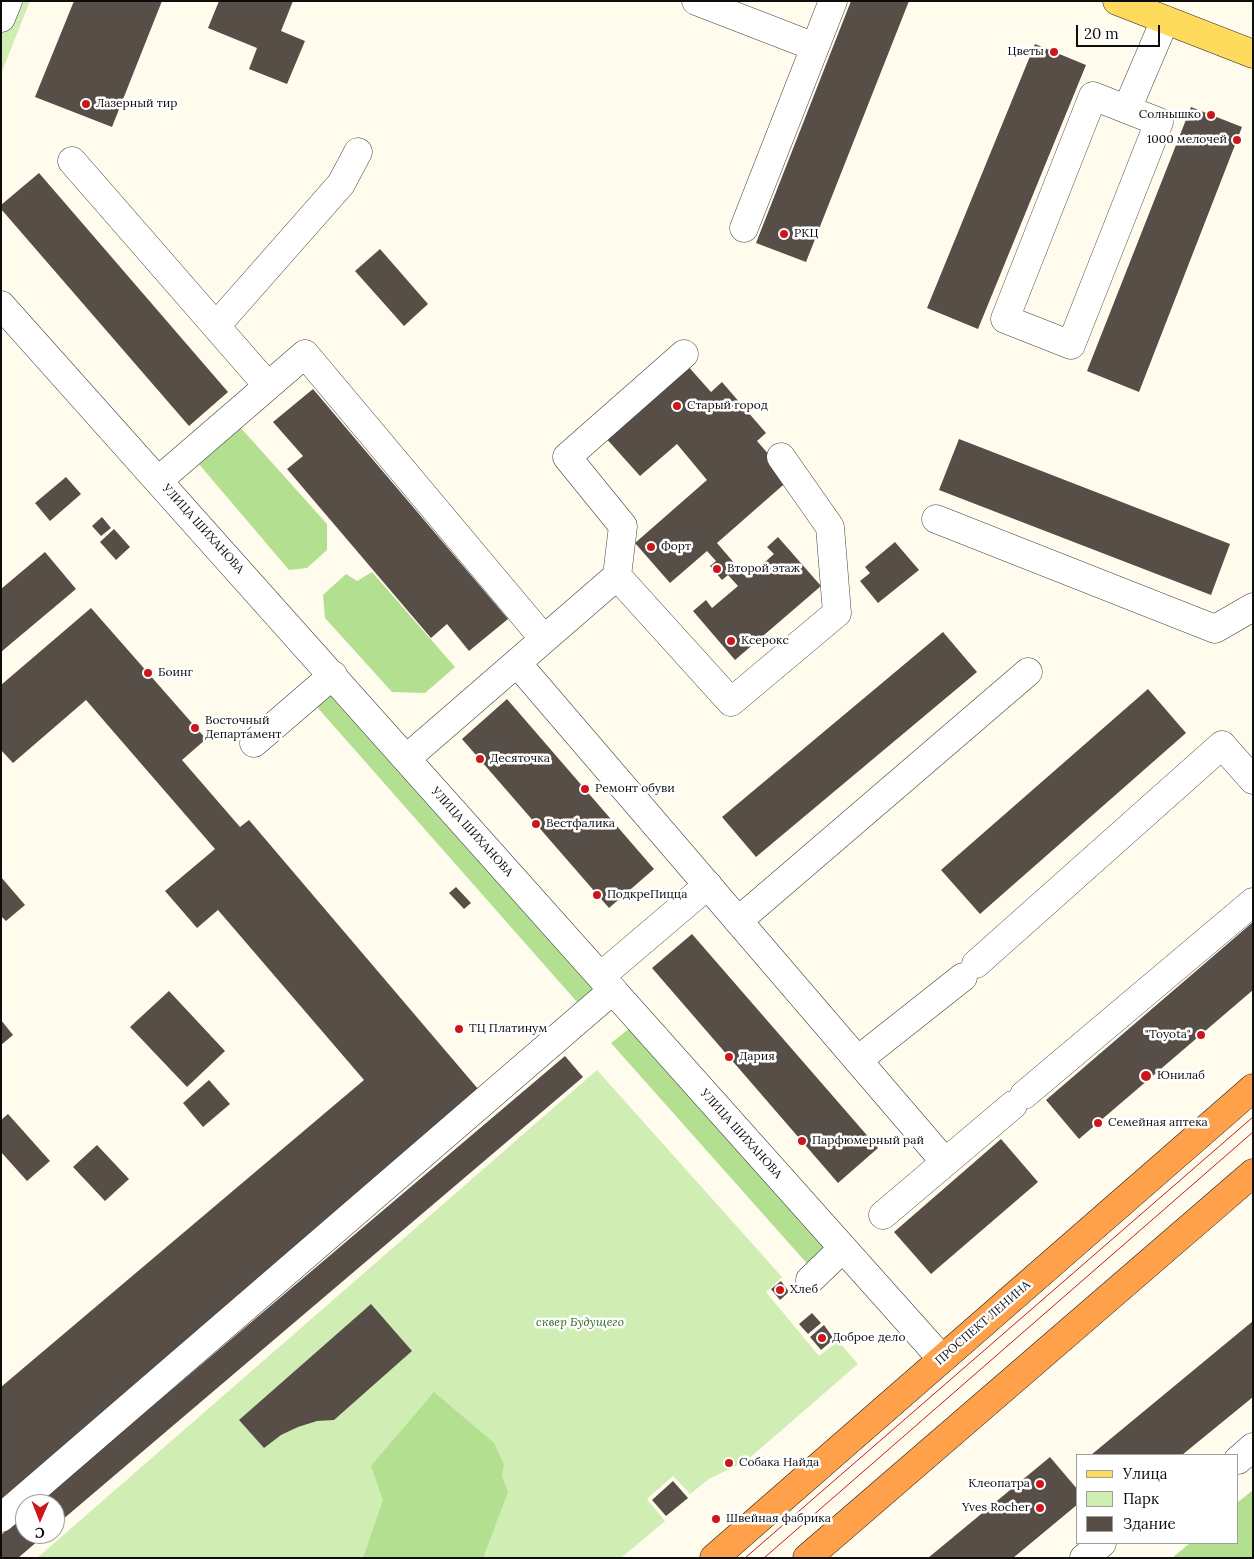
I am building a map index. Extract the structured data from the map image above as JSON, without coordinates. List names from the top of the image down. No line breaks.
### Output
{"streets":{"highway":["ПРОСПЕКТ ЛЕНИНА"],"street":["УЛИЦА ШИХАНОВА"]},"crossings":[["УЛИЦА ШИХАНОВА","ПРОСПЕКТ ЛЕНИНА"]],"parks":["сквер Будущего"],"places":["Цветы","Лазерный тир","Солнышко","1000 мелочей","РКЦ","Старый город","Форт","Второй этаж","Ксерокс","Боинг","Восточный Департамент","Десяточка","Ремонт обуви","Вестфалика","ПодкреПицца","ТЦ Платинум","\"Toyota\"","Дария","Юнилаб","Семейная аптека","Парфюмерный рай","Хлеб","Доброе дело","Собака Найда","Клеопатра","Yves Rocher","Швейная фабрика"],"legend":["Улица","Парк","Здание"],"scale_bar":"20 m","north":"bottom"}
